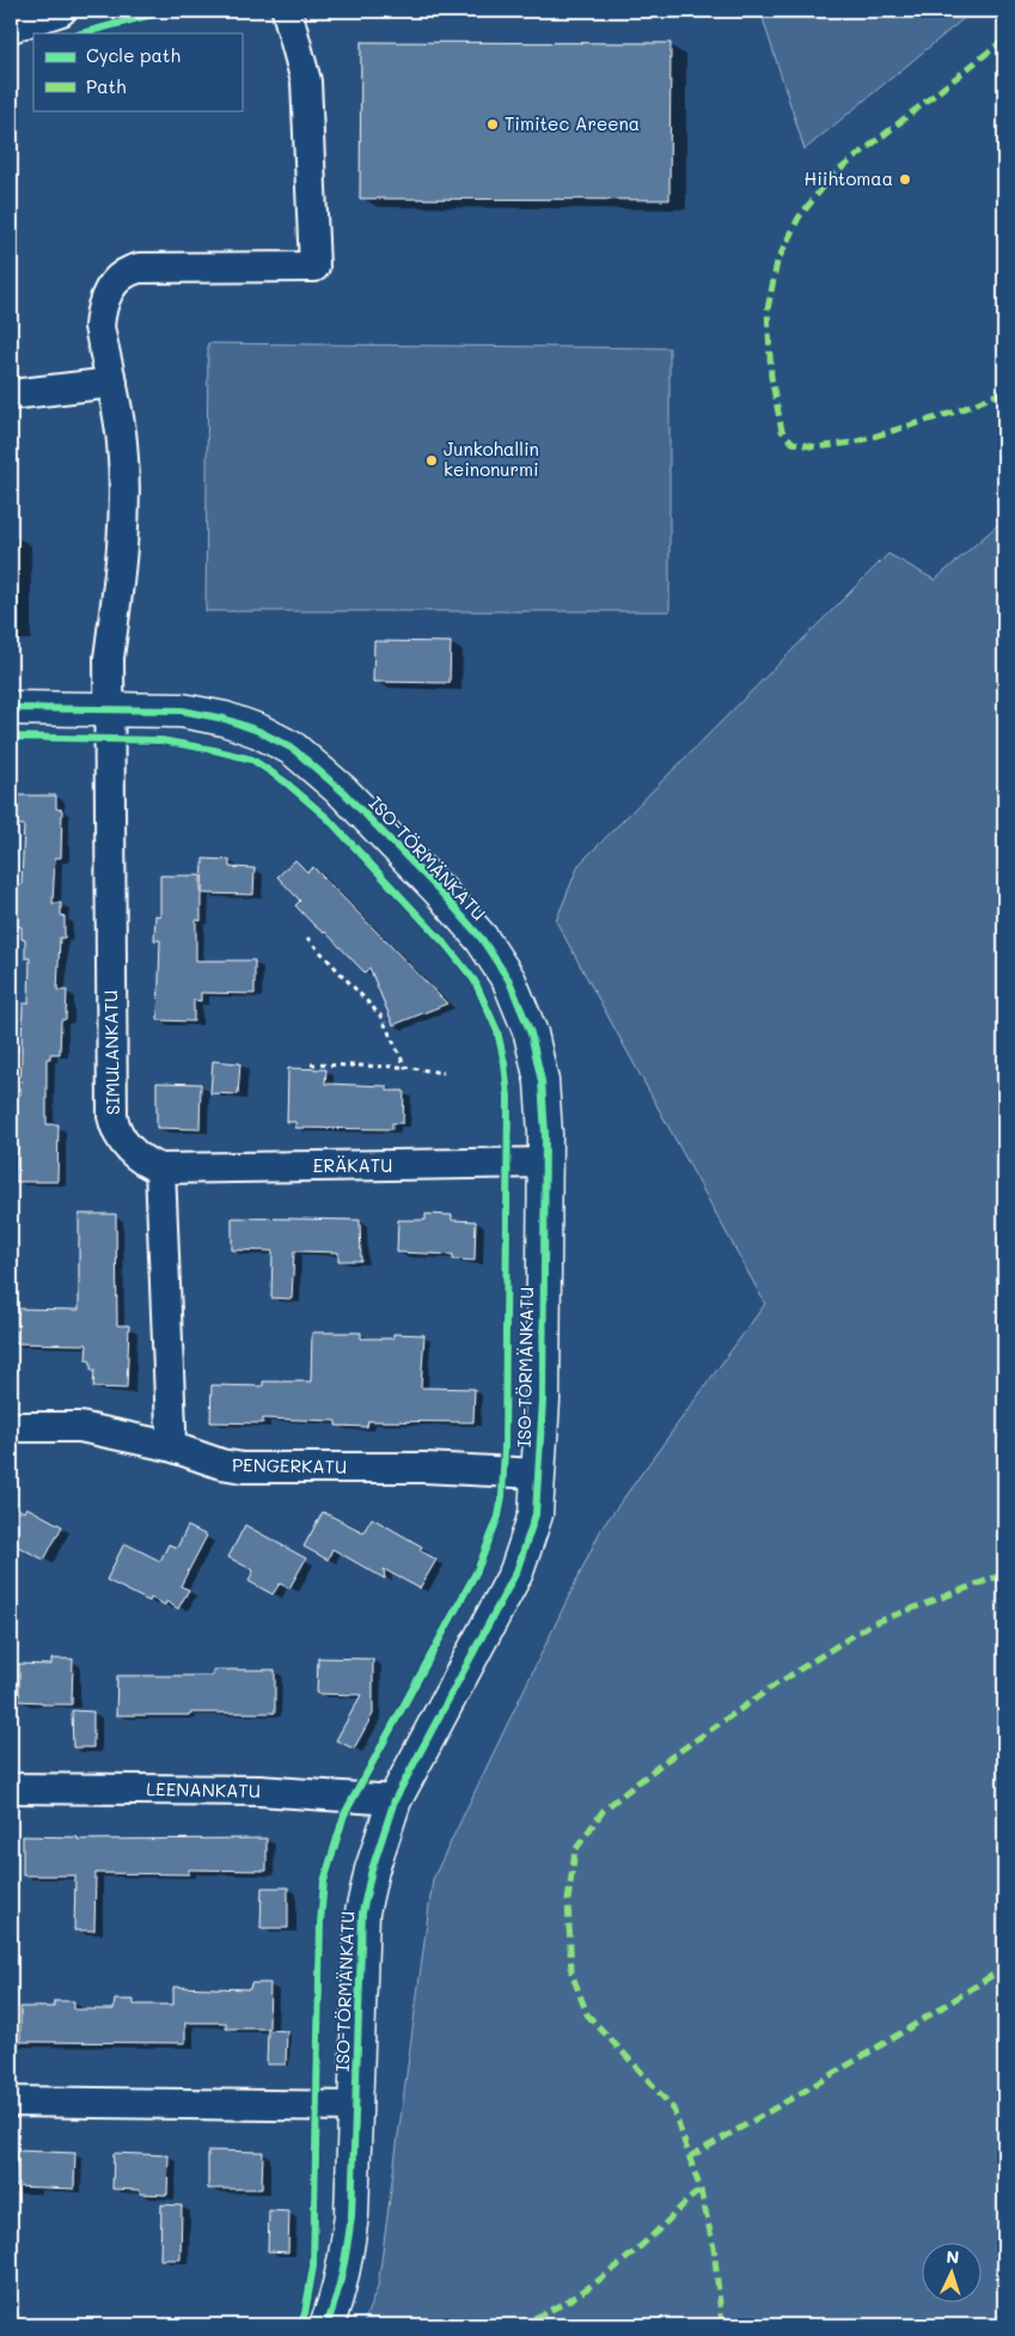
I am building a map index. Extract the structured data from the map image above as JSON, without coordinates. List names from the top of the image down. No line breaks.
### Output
{"streets":{"street":["ISO-TÖRMÄNKATU","SIMULANKATU","ERÄKATU","PENGERKATU","LEENANKATU"]},"crossings":[["ISO-TÖRMÄNKATU","SIMULANKATU"],["ISO-TÖRMÄNKATU","ERÄKATU"],["ISO-TÖRMÄNKATU","PENGERKATU"],["ISO-TÖRMÄNKATU","LEENANKATU"],["SIMULANKATU","ERÄKATU"]],"places":["Timitec Areena","Hiihtomaa","Junkohallin keinonurmi"],"legend":["Cycle path","Path"],"north":"top"}
